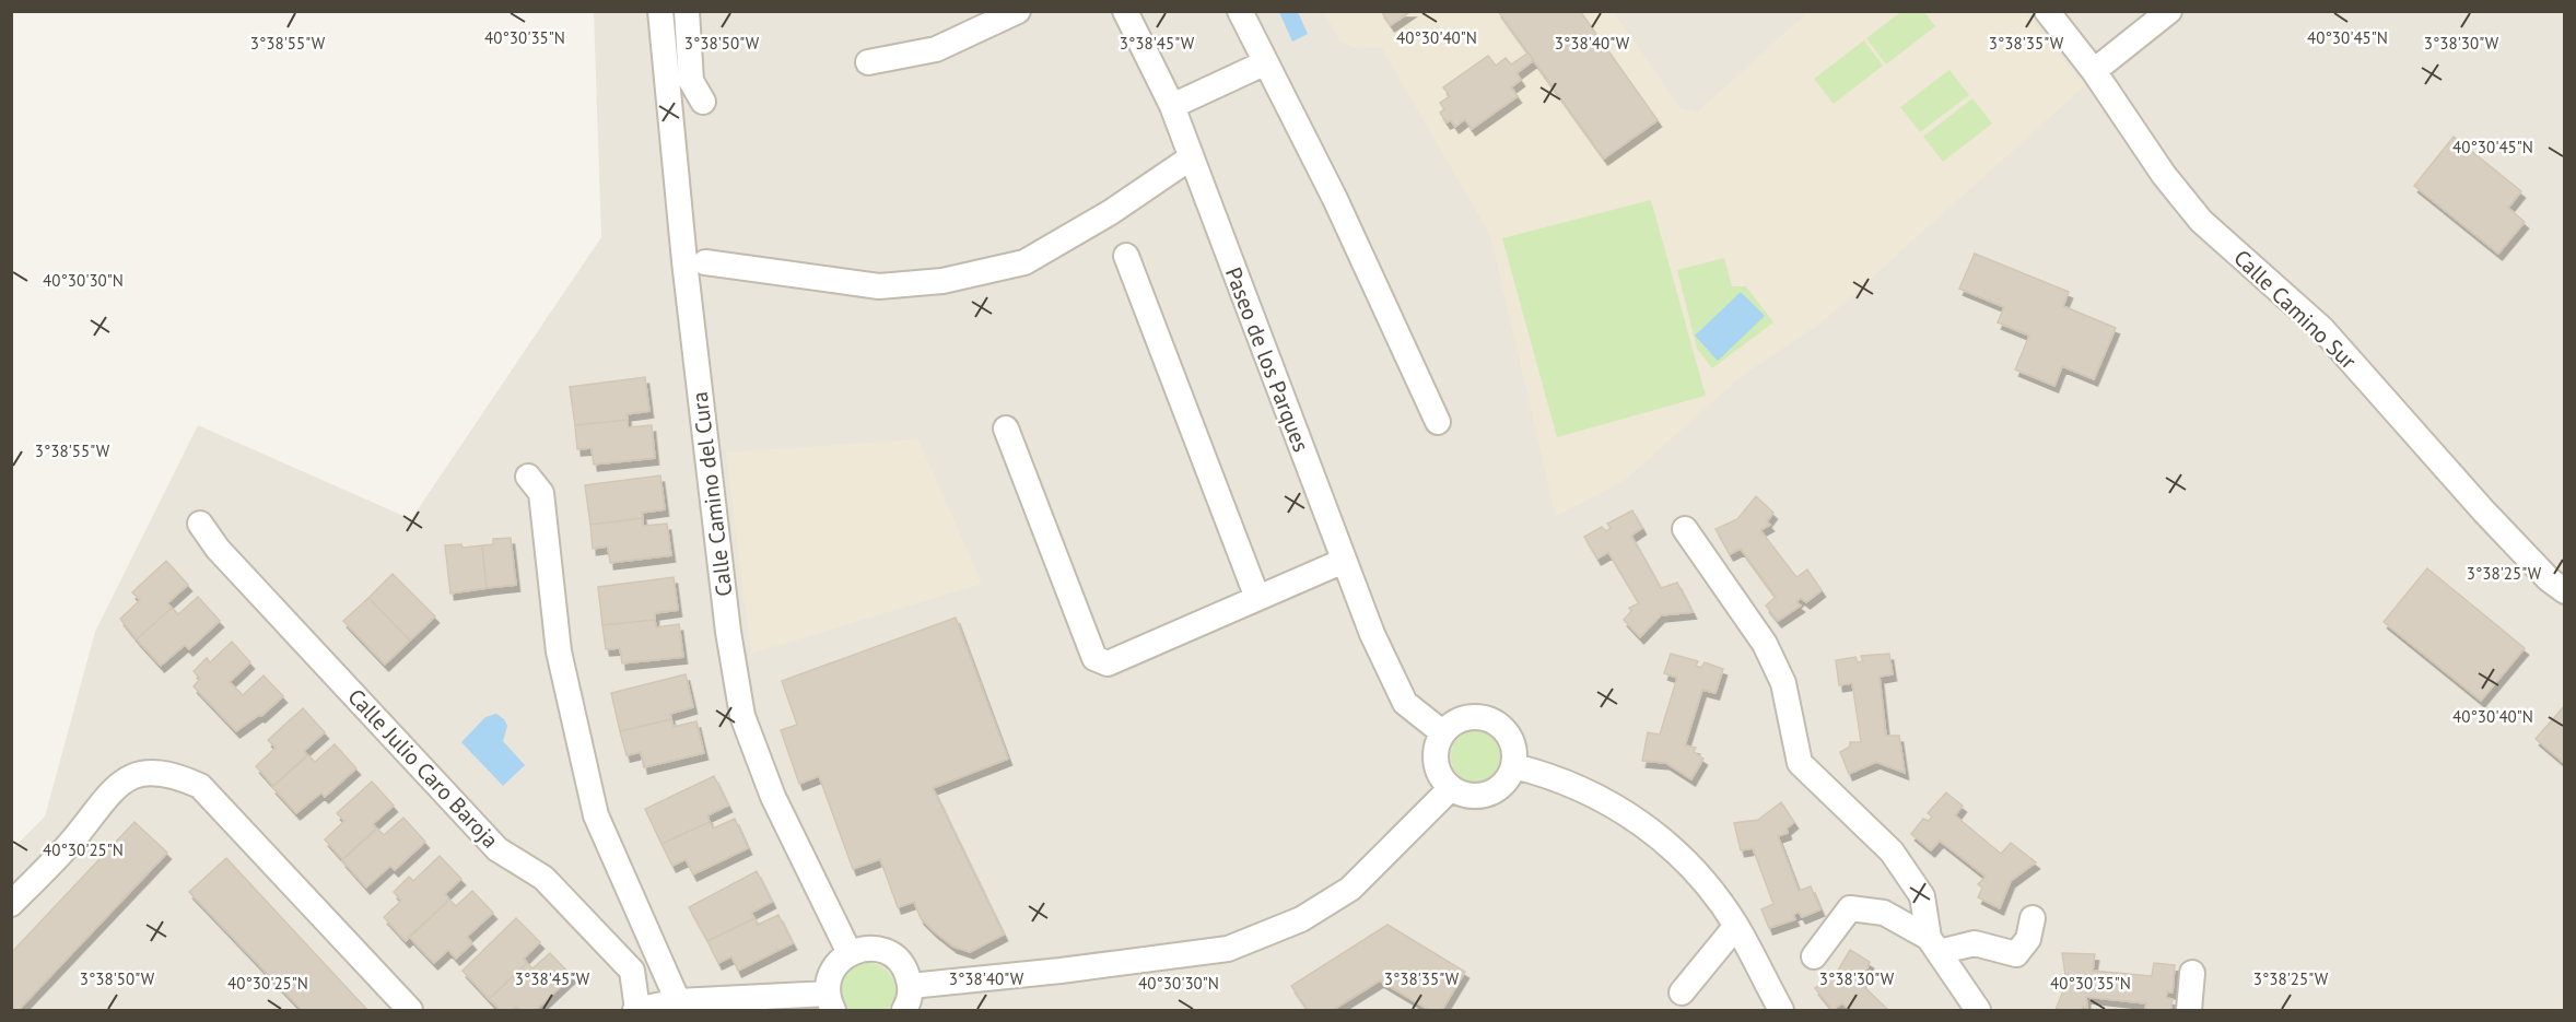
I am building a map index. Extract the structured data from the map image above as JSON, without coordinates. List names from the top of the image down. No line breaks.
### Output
{"streets":{"street":["Calle Camino Sur","Paseo de los Parques","Calle Camino del Cura","Calle Julio Caro Baroja"]},"coordinates":["40°30'35\"N","40°30'40\"N","40°30'45\"N","3°38'55\"W","3°38'50\"W","3°38'45\"W","3°38'40\"W","3°38'35\"W","3°38'30\"W","40°30'30\"N","3°38'25\"W","40°30'25\"N"]}
